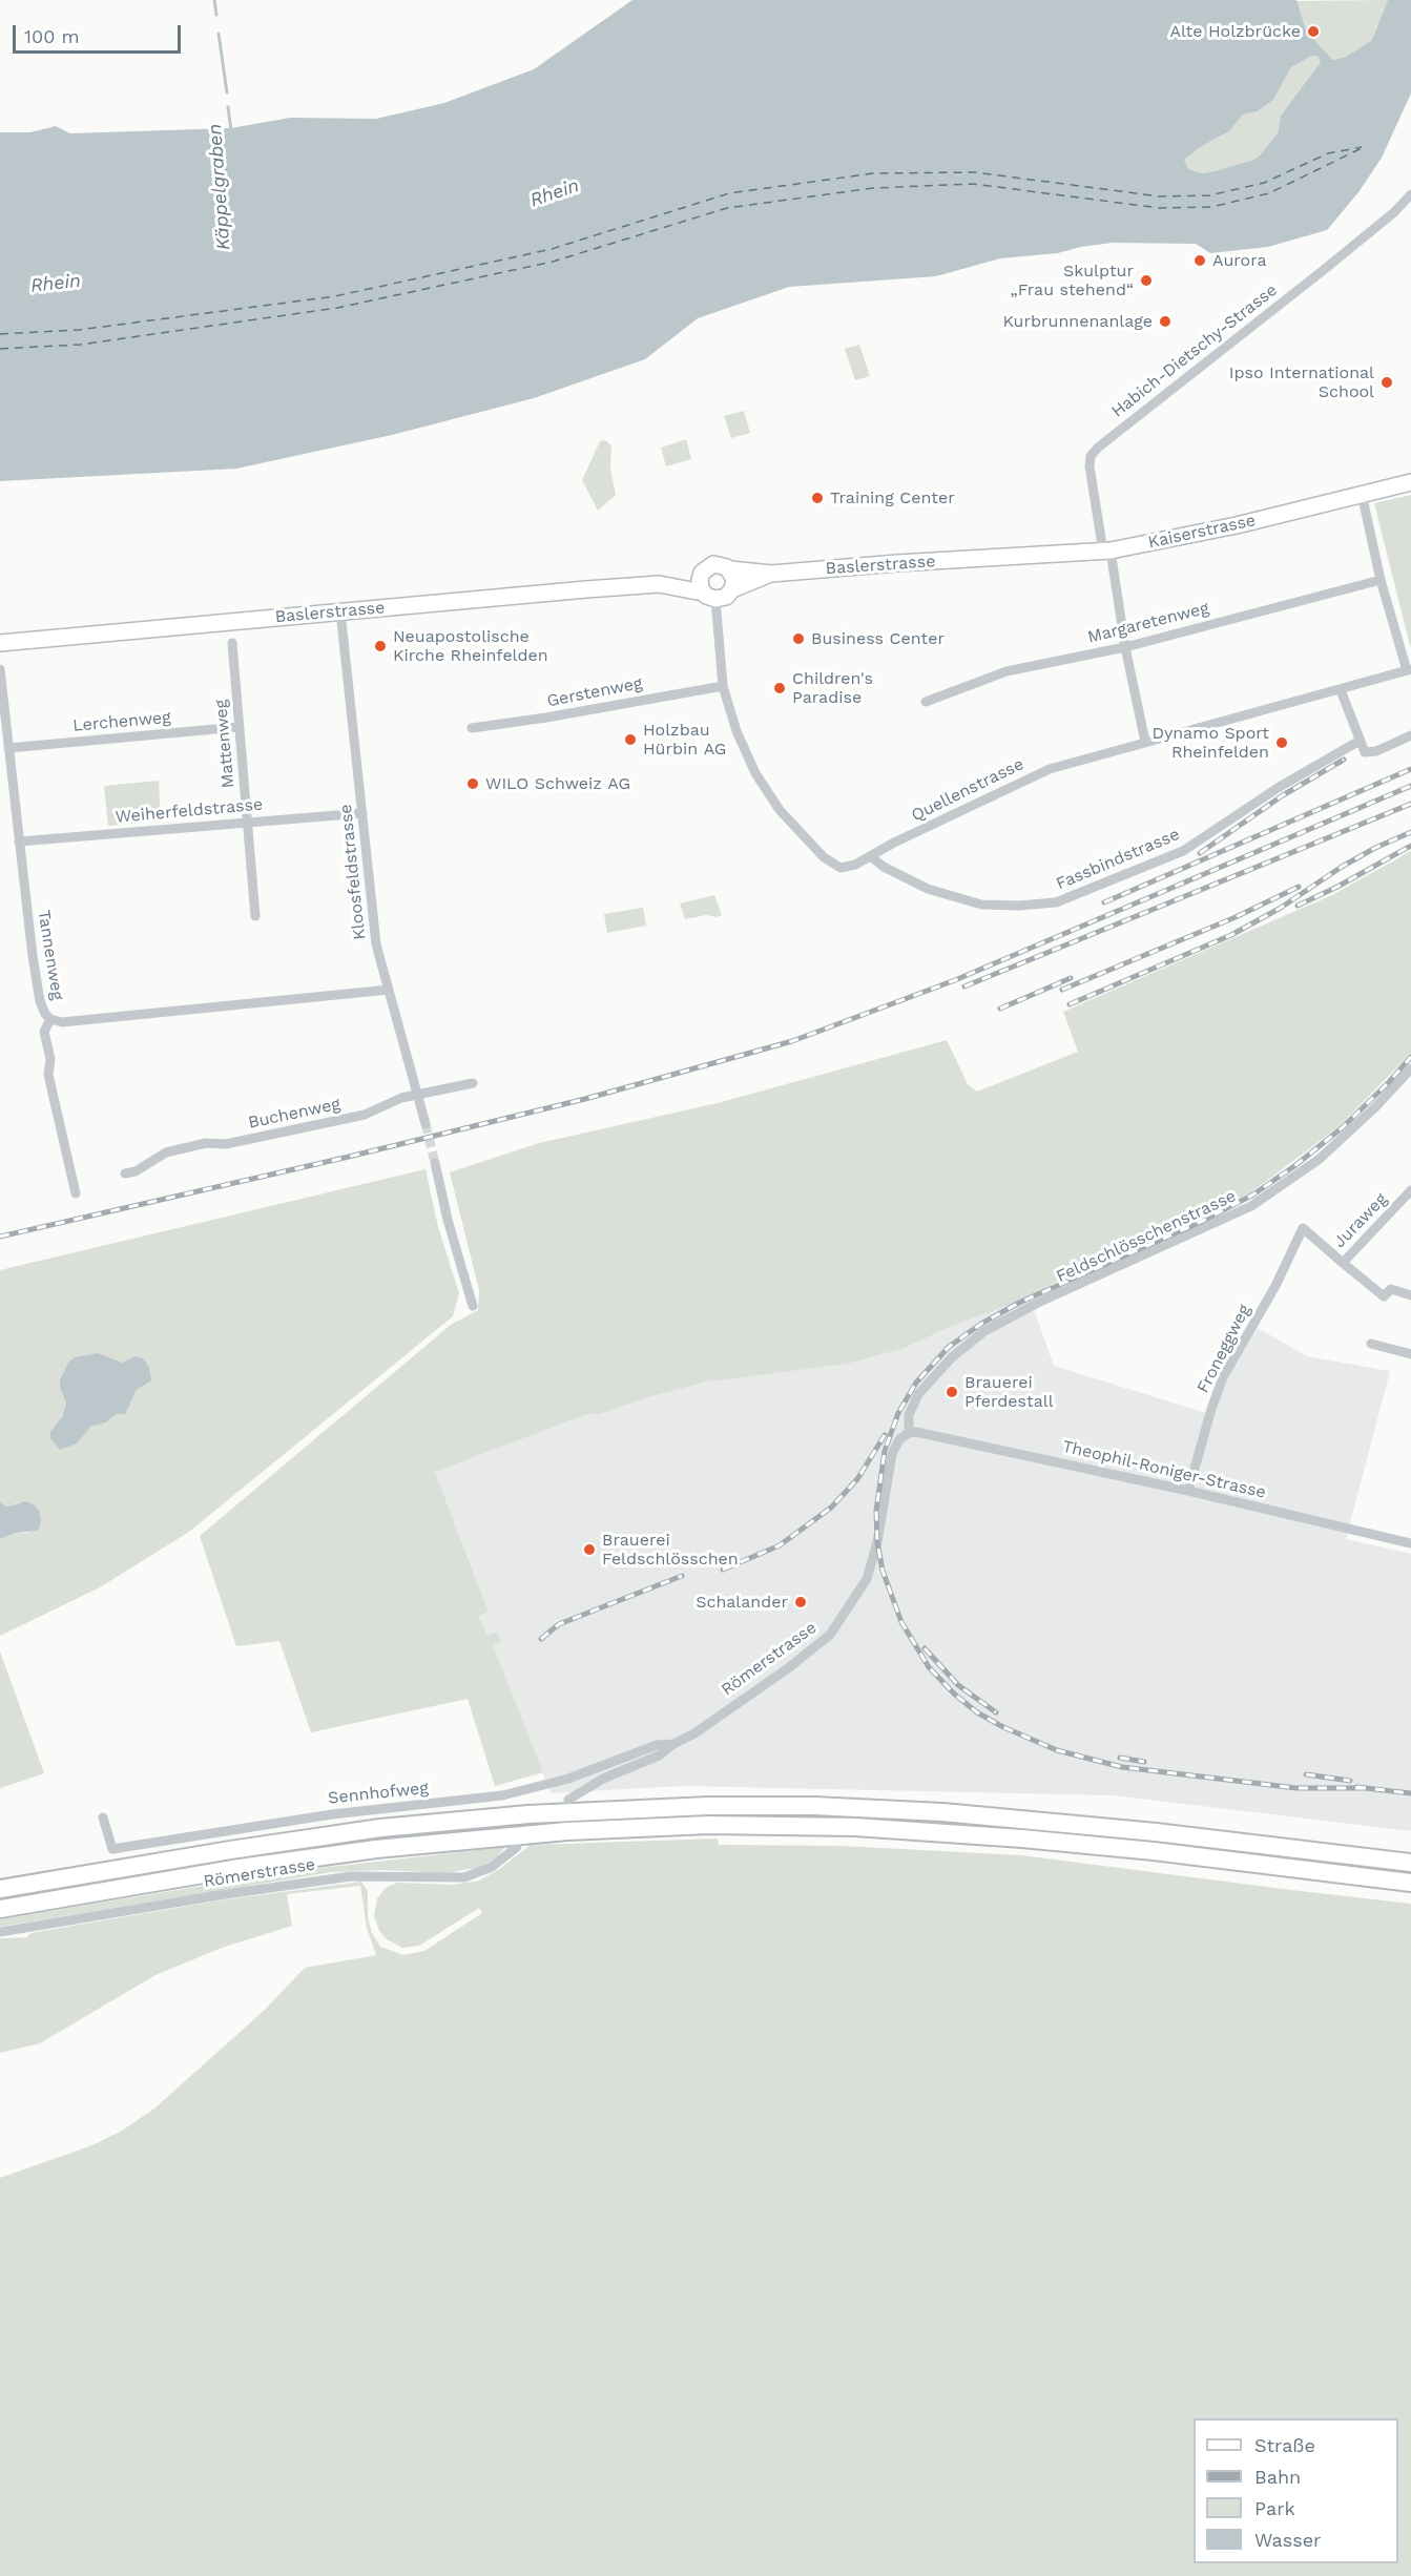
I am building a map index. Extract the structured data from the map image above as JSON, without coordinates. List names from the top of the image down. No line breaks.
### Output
{"streets":{"main road":["Kaiserstrasse","Baslerstrasse"],"street":["Habich-Dietschy-Strasse","Margaretenweg","Gerstenweg","Lerchenweg","Mattenweg","Quellenstrasse","Weiherfeldstrasse","Fassbindstrasse","Kloosfeldstrasse","Tannenweg","Buchenweg","Juraweg","Feldschlösschenstrasse","Froneggweg","Theophil-Roniger-Strasse","Römerstrasse","Sennhofweg"]},"crossings":[["Habich-Dietschy-Strasse","Kaiserstrasse"],["Kaiserstrasse","Baslerstrasse"],["Baslerstrasse","Quellenstrasse"],["Baslerstrasse","Kloosfeldstrasse"],["Gerstenweg","Quellenstrasse"],["Lerchenweg","Mattenweg"],["Lerchenweg","Tannenweg"],["Mattenweg","Weiherfeldstrasse"],["Quellenstrasse","Fassbindstrasse"],["Weiherfeldstrasse","Kloosfeldstrasse"],["Weiherfeldstrasse","Tannenweg"],["Kloosfeldstrasse","Tannenweg"],["Kloosfeldstrasse","Buchenweg"],["Juraweg","Froneggweg"],["Feldschlösschenstrasse","Theophil-Roniger-Strasse"],["Feldschlösschenstrasse","Römerstrasse"],["Froneggweg","Theophil-Roniger-Strasse"],["Theophil-Roniger-Strasse","Römerstrasse"],["Römerstrasse","Sennhofweg"]],"water":["Käppelgraben","Rhein"],"places":["Alte Holzbrücke","Aurora","Skulptur „Frau stehend“","Kurbrunnenanlage","Ipso International School","Training Center","Business Center","Neuapostolische Kirche Rheinfelden","Children's Paradise","Holzbau Hürbin AG","Dynamo Sport Rheinfelden","WILO Schweiz AG","Brauerei Pferdestall","Brauerei Feldschlösschen","Schalander"],"legend":["Straße","Bahn","Park","Wasser"],"scale_bar":"100 m"}
